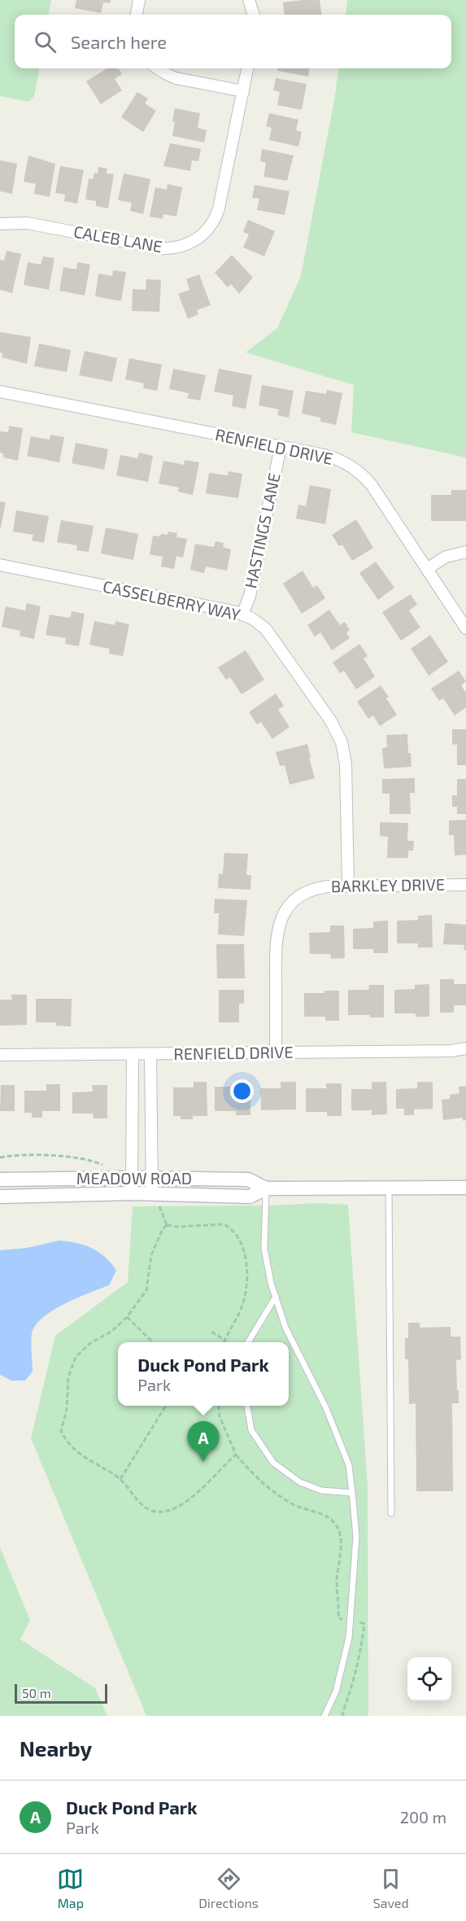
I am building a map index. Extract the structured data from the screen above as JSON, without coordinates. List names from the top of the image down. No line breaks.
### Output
{"streets":{"street":["CALEB LANE","RENFIELD DRIVE","HASTINGS LANE","CASSELBERRY WAY","BARKLEY DRIVE","MEADOW ROAD"]},"crossings":[["RENFIELD DRIVE","HASTINGS LANE"],["RENFIELD DRIVE","BARKLEY DRIVE"],["HASTINGS LANE","CASSELBERRY WAY"],["CASSELBERRY WAY","BARKLEY DRIVE"]],"scale_bar":"50 m","page":{"search":"Search here","popup":["Duck Pond Park","Park"],"pins":"A","scale":"50 m","heading":"Nearby","list":[{"mark":"A","name":"Duck Pond Park","note":"Park","value":"200 m"}],"nav":["Map","Directions","Saved"]}}
